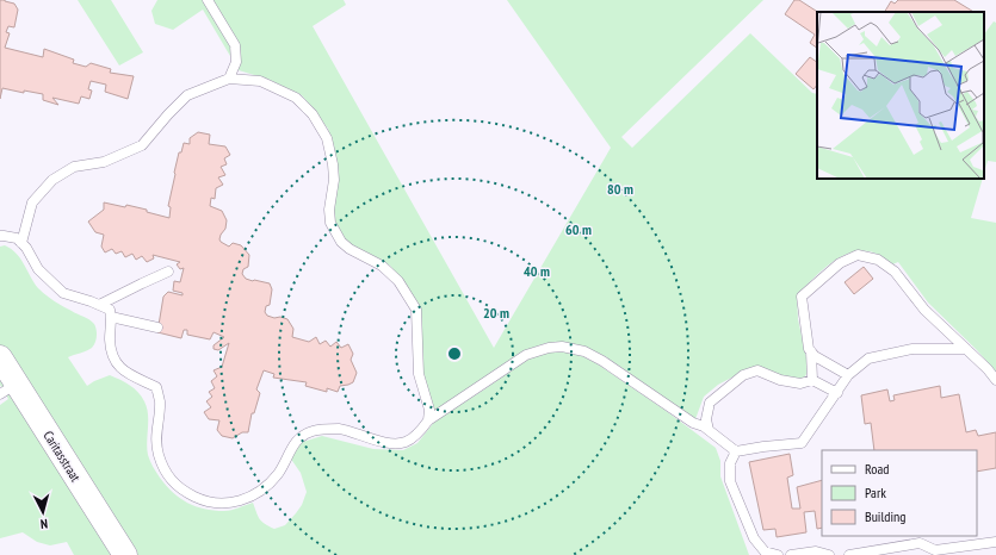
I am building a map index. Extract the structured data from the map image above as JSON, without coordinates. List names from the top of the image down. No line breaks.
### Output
{"streets":{"street":["Caritasstraat"]},"legend":["Road","Park","Building"],"north":"bottom","rings":["80 m","60 m","40 m","20 m"]}
